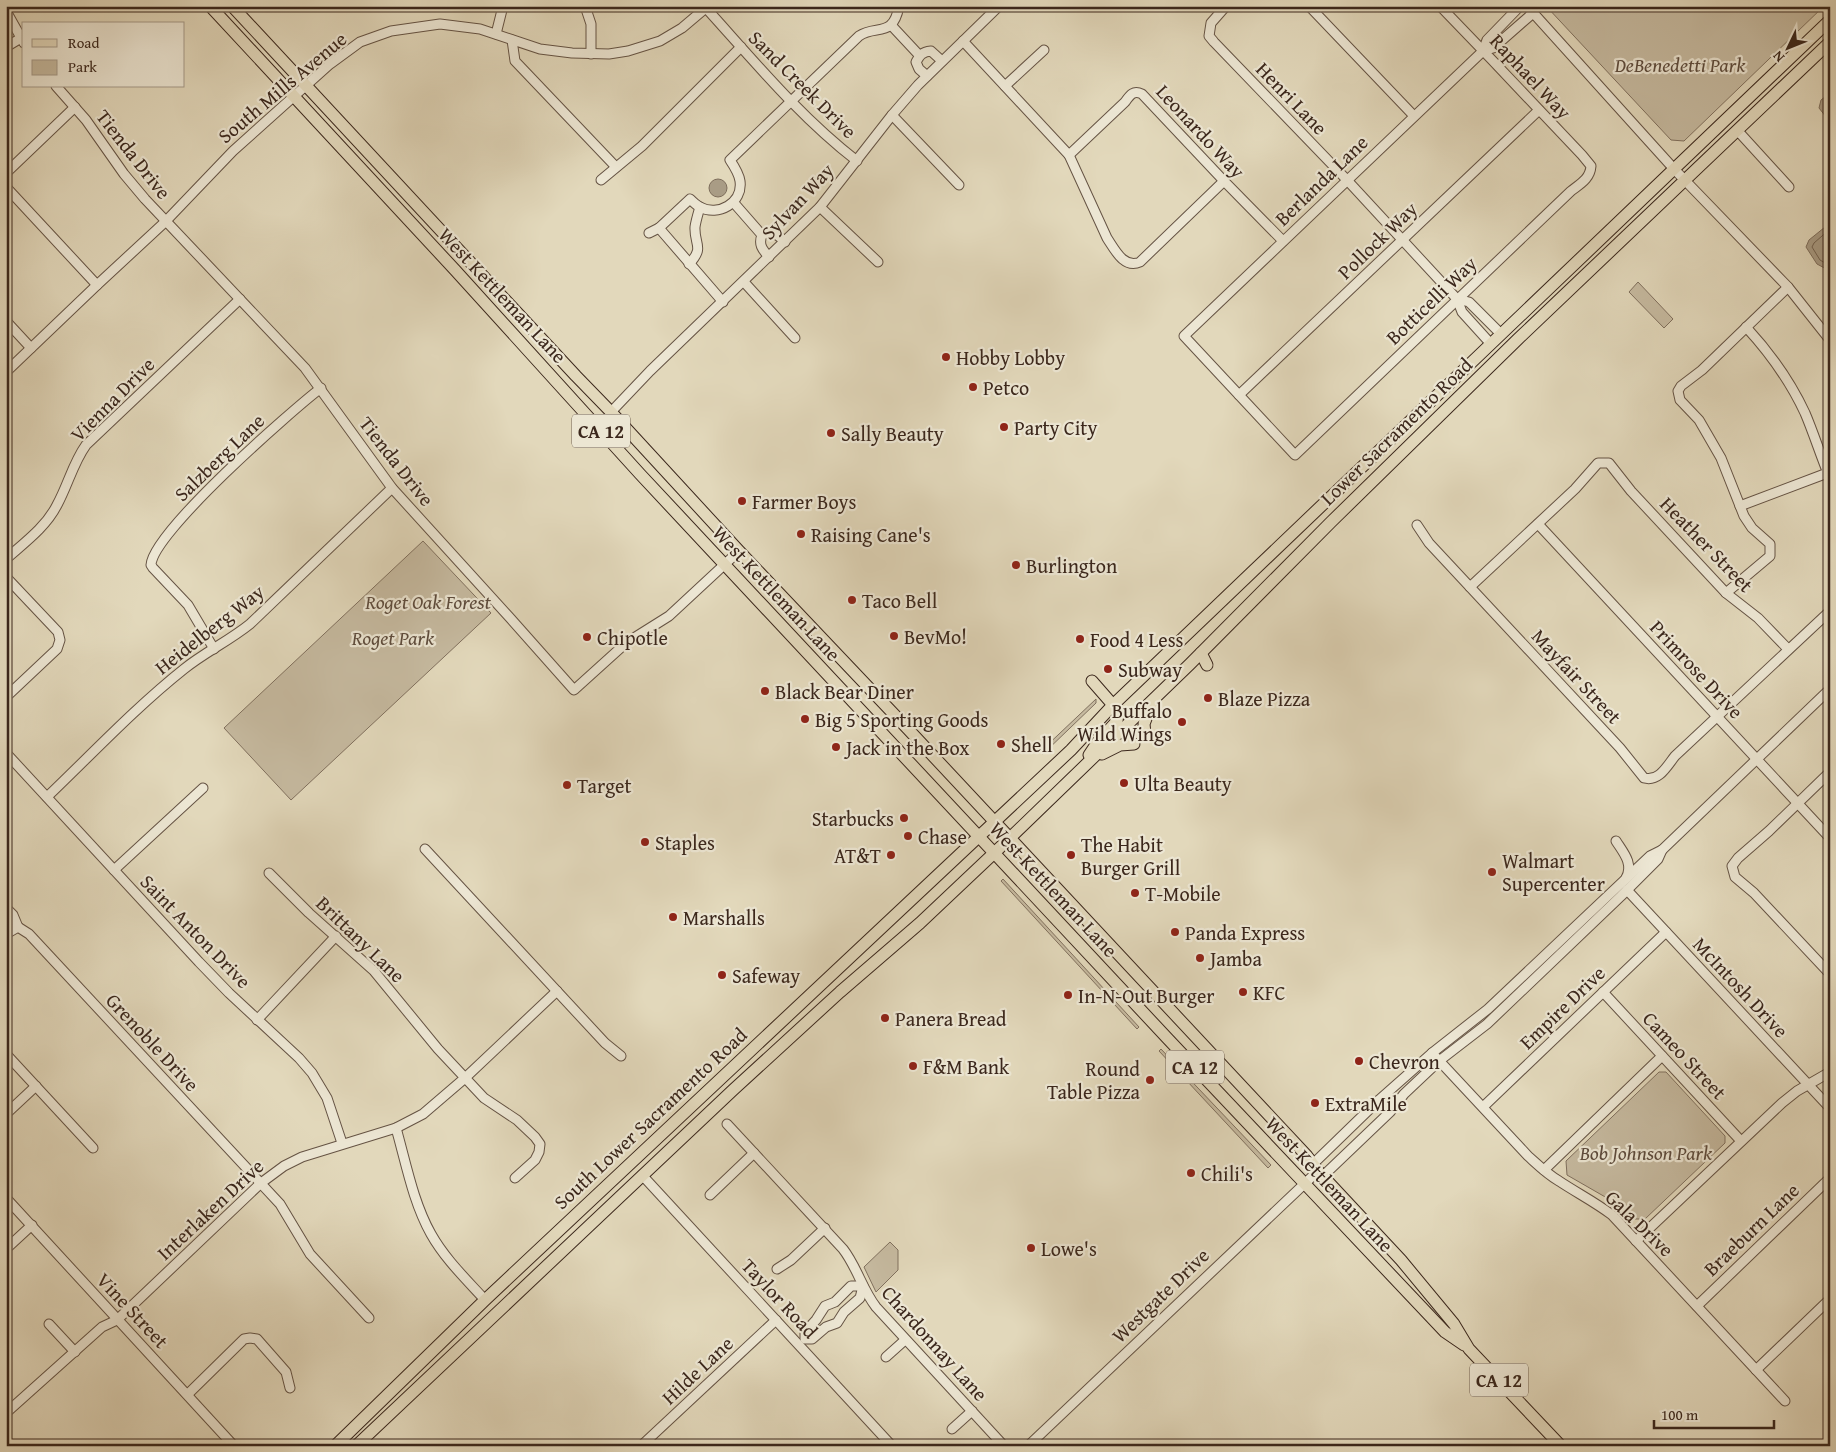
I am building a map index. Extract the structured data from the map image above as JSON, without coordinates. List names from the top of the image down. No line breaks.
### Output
{"streets":{"main road":["West Kettleman Lane","CA 12","Lower Sacramento Road","South Lower Sacramento Road"],"street":["Raphael Way","Sand Creek Drive","South Mills Avenue","Henri Lane","Leonardo Way","Tienda Drive","Berlanda Lane","Sylvan Way","Pollock Way","Botticelli Way","Vienna Drive","Salzberg Lane","Heather Street","Heidelberg Way","Primrose Drive","Mayfair Street","Saint Anton Drive","Brittany Lane","McIntosh Drive","Empire Drive","Grenoble Drive","Cameo Street","Interlaken Drive","Gala Drive","Braeburn Lane","Westgate Drive","Taylor Road","Vine Street","Chardonnay Lane","Hilde Lane"]},"crossings":[["Raphael Way","Berlanda Lane"],["Raphael Way","Pollock Way"],["Raphael Way","Botticelli Way"],["Sand Creek Drive","South Mills Avenue"],["Sand Creek Drive","Sylvan Way"],["South Mills Avenue","Tienda Drive"],["South Mills Avenue","West Kettleman Lane"],["Henri Lane","Berlanda Lane"],["Henri Lane","Pollock Way"],["Henri Lane","Botticelli Way"],["Henri Lane","Lower Sacramento Road"],["Leonardo Way","Berlanda Lane"],["Tienda Drive","West Kettleman Lane"],["Tienda Drive","Vienna Drive"],["Tienda Drive","Salzberg Lane"],["Tienda Drive","Heidelberg Way"],["Berlanda Lane","Pollock Way"],["Berlanda Lane","Botticelli Way"],["Sylvan Way","West Kettleman Lane"],["Pollock Way","Botticelli Way"],["West Kettleman Lane","Lower Sacramento Road"],["West Kettleman Lane","South Lower Sacramento Road"],["West Kettleman Lane","Westgate Drive"],["Lower Sacramento Road","South Lower Sacramento Road"],["Salzberg Lane","Heidelberg Way"],["Heather Street","Primrose Drive"],["Heidelberg Way","Saint Anton Drive"],["Primrose Drive","Mayfair Street"],["Saint Anton Drive","Interlaken Drive"],["Brittany Lane","Interlaken Drive"],["McIntosh Drive","Empire Drive"],["Empire Drive","Cameo Street"],["Empire Drive","Gala Drive"],["Grenoble Drive","Interlaken Drive"],["South Lower Sacramento Road","Taylor Road"],["Interlaken Drive","Vine Street"],["Gala Drive","Braeburn Lane"],["Taylor Road","Hilde Lane"]],"parks":["DeBenedetti Park","Roget Oak Forest","Roget Park","Bob Johnson Park"],"places":["Hobby Lobby","Petco","Party City","Sally Beauty","Farmer Boys","Raising Cane's","Burlington","Taco Bell","BevMo!","Chipotle","Food 4 Less","Subway","Black Bear Diner","Blaze Pizza","Big 5 Sporting Goods","Buffalo Wild Wings","Shell","Jack in the Box","Ulta Beauty","Target","Starbucks","Chase","Staples","AT&T","The Habit Burger Grill","Walmart Supercenter","T-Mobile","Marshalls","Panda Express","Jamba","Safeway","KFC","In-N-Out Burger","Panera Bread","Chevron","F&M Bank","Round Table Pizza","ExtraMile","Chili's","Lowe's"],"legend":["Road","Park"],"scale_bar":"100 m","north":"bottom left"}
